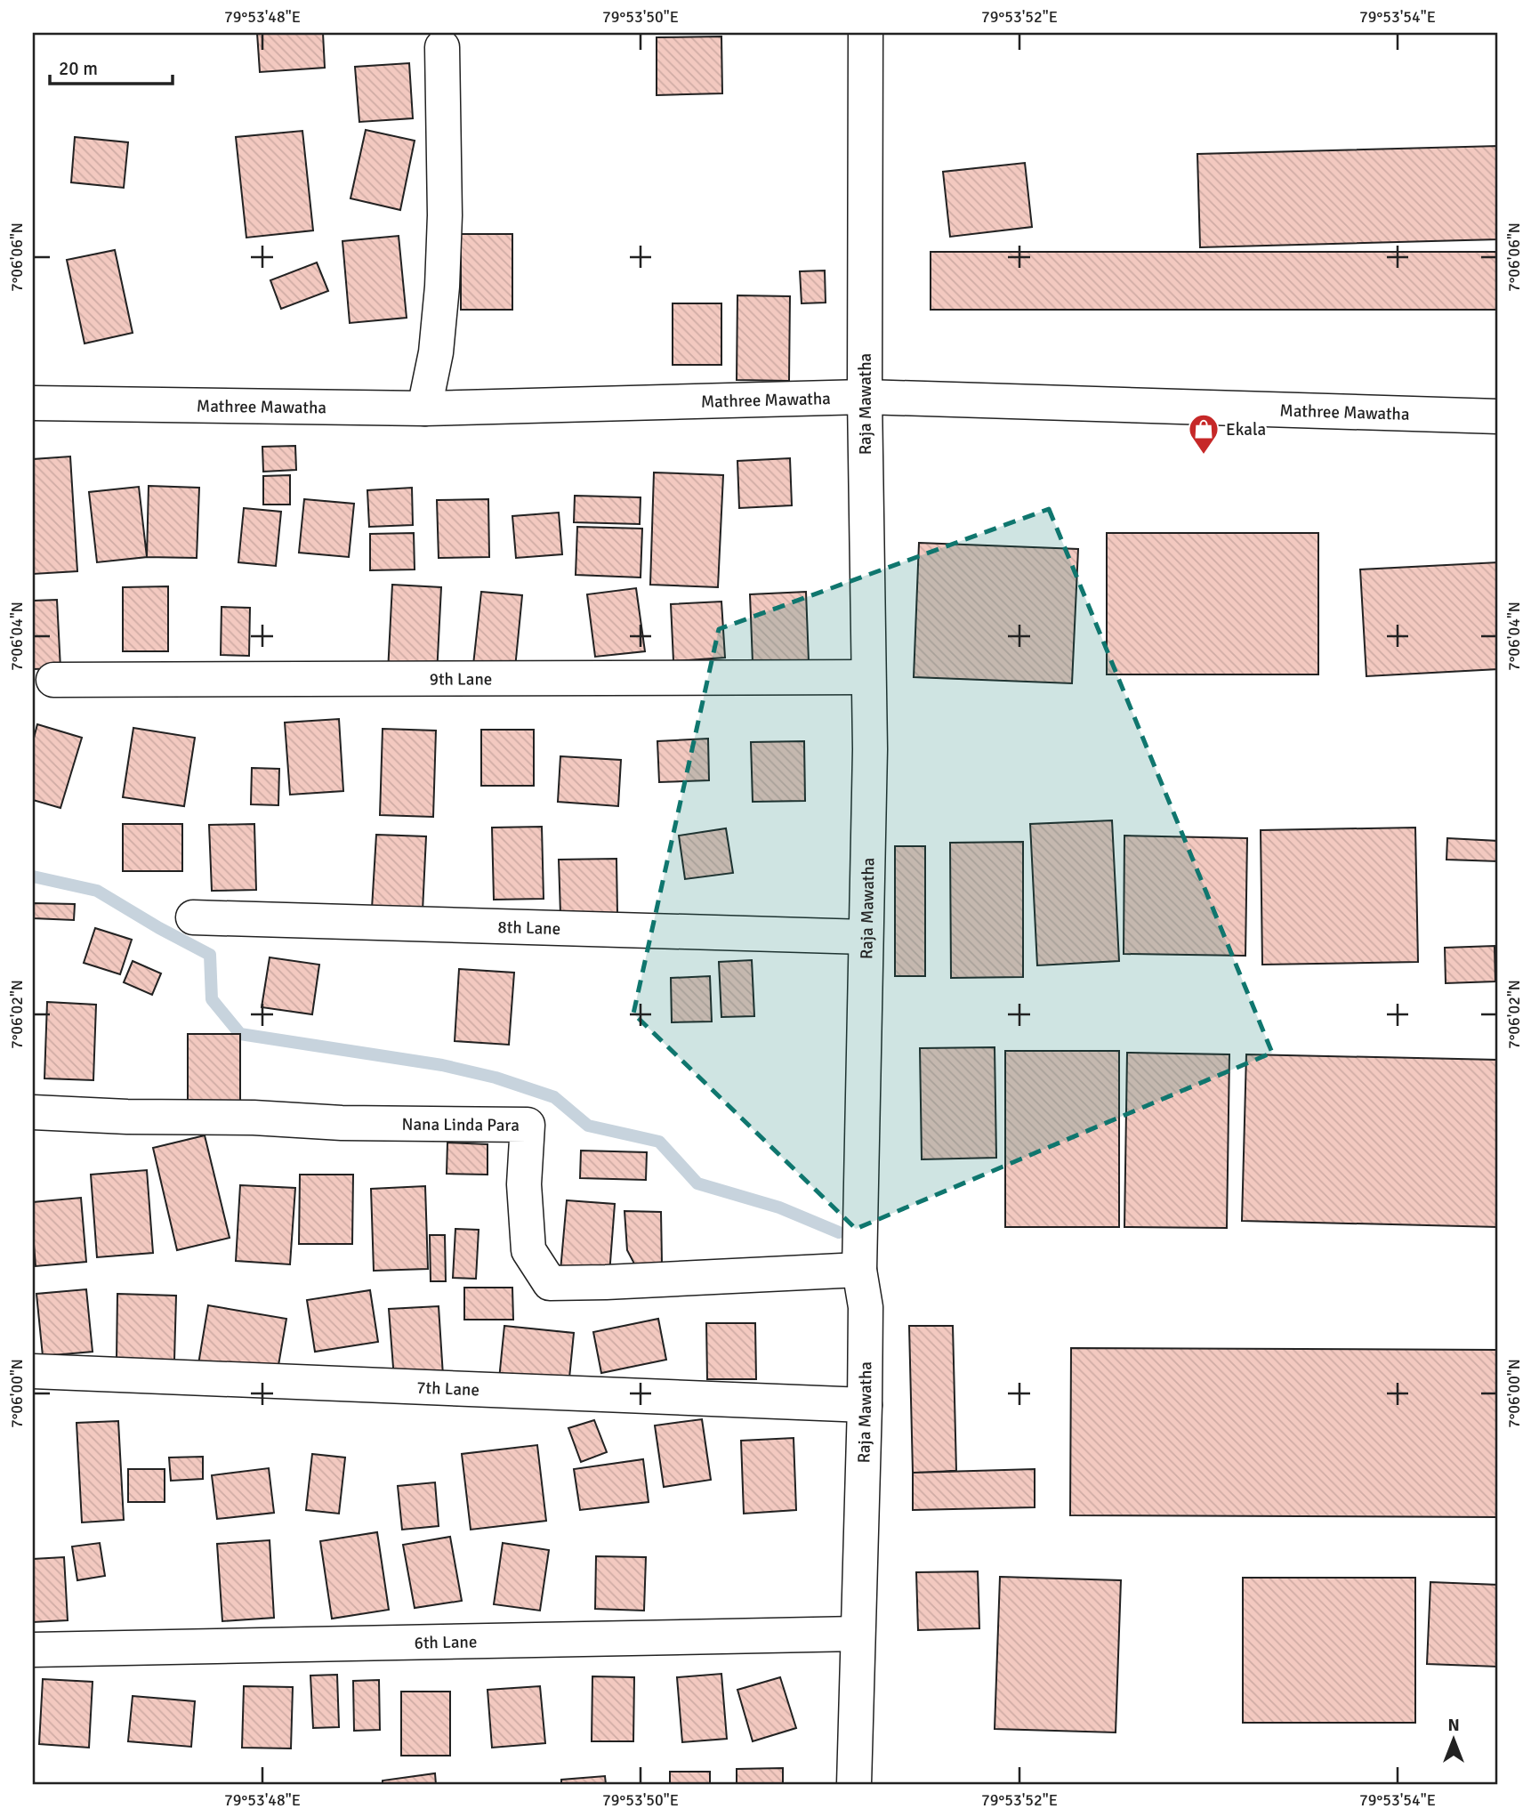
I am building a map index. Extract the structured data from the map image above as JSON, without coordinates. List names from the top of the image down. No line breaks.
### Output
{"streets":{"street":["Mathree Mawatha","Raja Mawatha","9th Lane","8th Lane","Nana Linda Para","7th Lane","6th Lane"]},"crossings":[["Mathree Mawatha","Raja Mawatha"],["Raja Mawatha","9th Lane"],["Raja Mawatha","8th Lane"],["Raja Mawatha","Nana Linda Para"],["Raja Mawatha","7th Lane"],["Raja Mawatha","6th Lane"]],"places":{"shop":["Ekala"]},"scale_bar":"20 m","north":"top","coordinates":["79°53'48\"E","79°53'50\"E","79°53'52\"E","79°53'54\"E","7°06'06\"N","7°06'04\"N","7°06'02\"N","7°06'00\"N"]}
